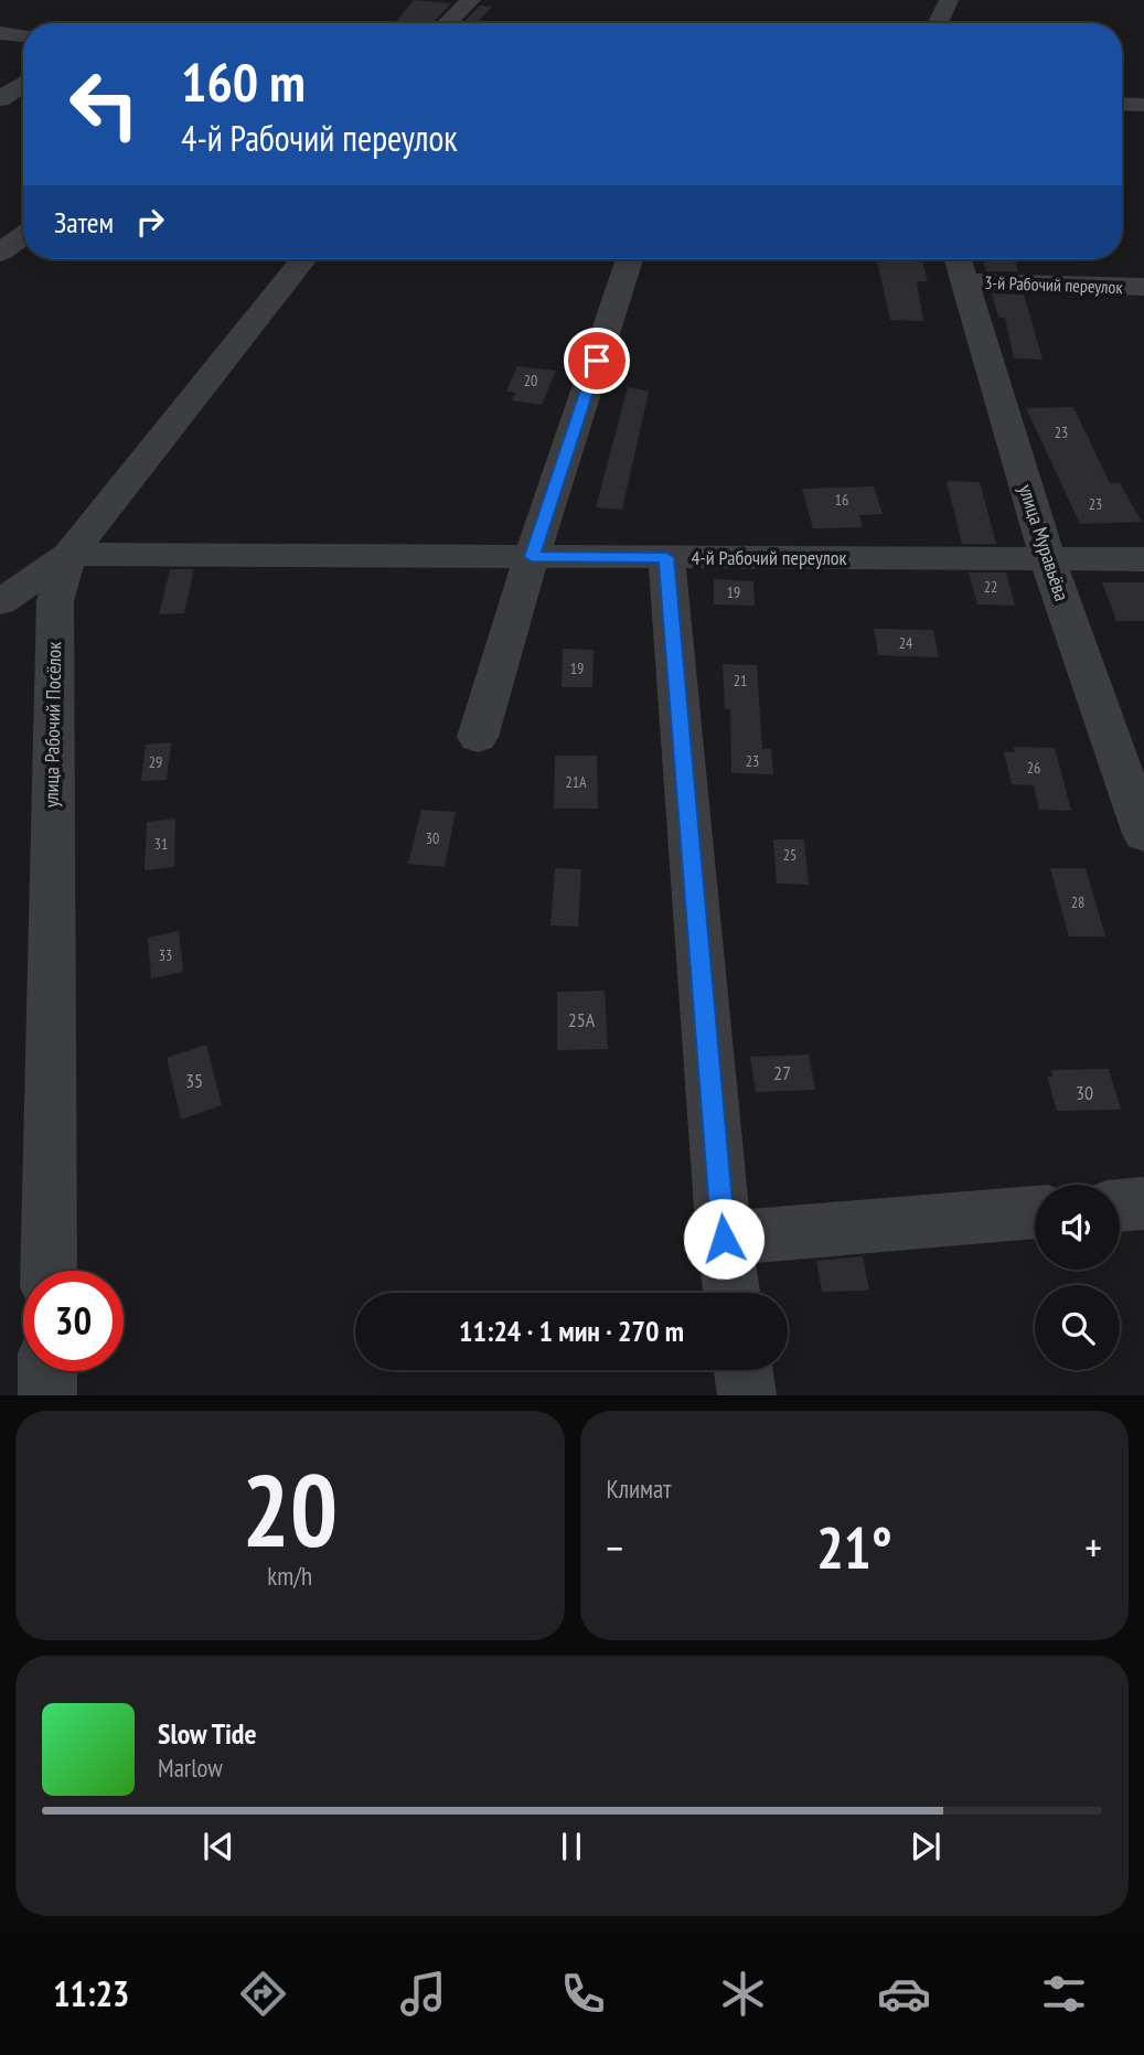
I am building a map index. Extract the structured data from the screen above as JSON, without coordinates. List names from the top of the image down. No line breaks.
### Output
{"streets":{"street":["3-й Рабочий переулок","улица Муравьёва","4-й Рабочий переулок","улица Рабочий Посёлок"]},"crossings":[["3-й Рабочий переулок","улица Муравьёва"],["улица Муравьёва","4-й Рабочий переулок"],["4-й Рабочий переулок","улица Рабочий Посёлок"]],"house_numbers":["20","23","16","23","22","19","24","19","21","23","29","26","21А","30","31","25","28","33","25А","27","35","30"],"page":{"turn":["160 m","4-й Рабочий переулок"],"then":"Затем","limit":"30","trip":"11:24 · 1 мин · 270 m","tile":[["20","km/h"],"Климат"],"heat":["−","21°","+"],"song":["Slow Tide","Marlow"],"tabs":"11:23"}}
